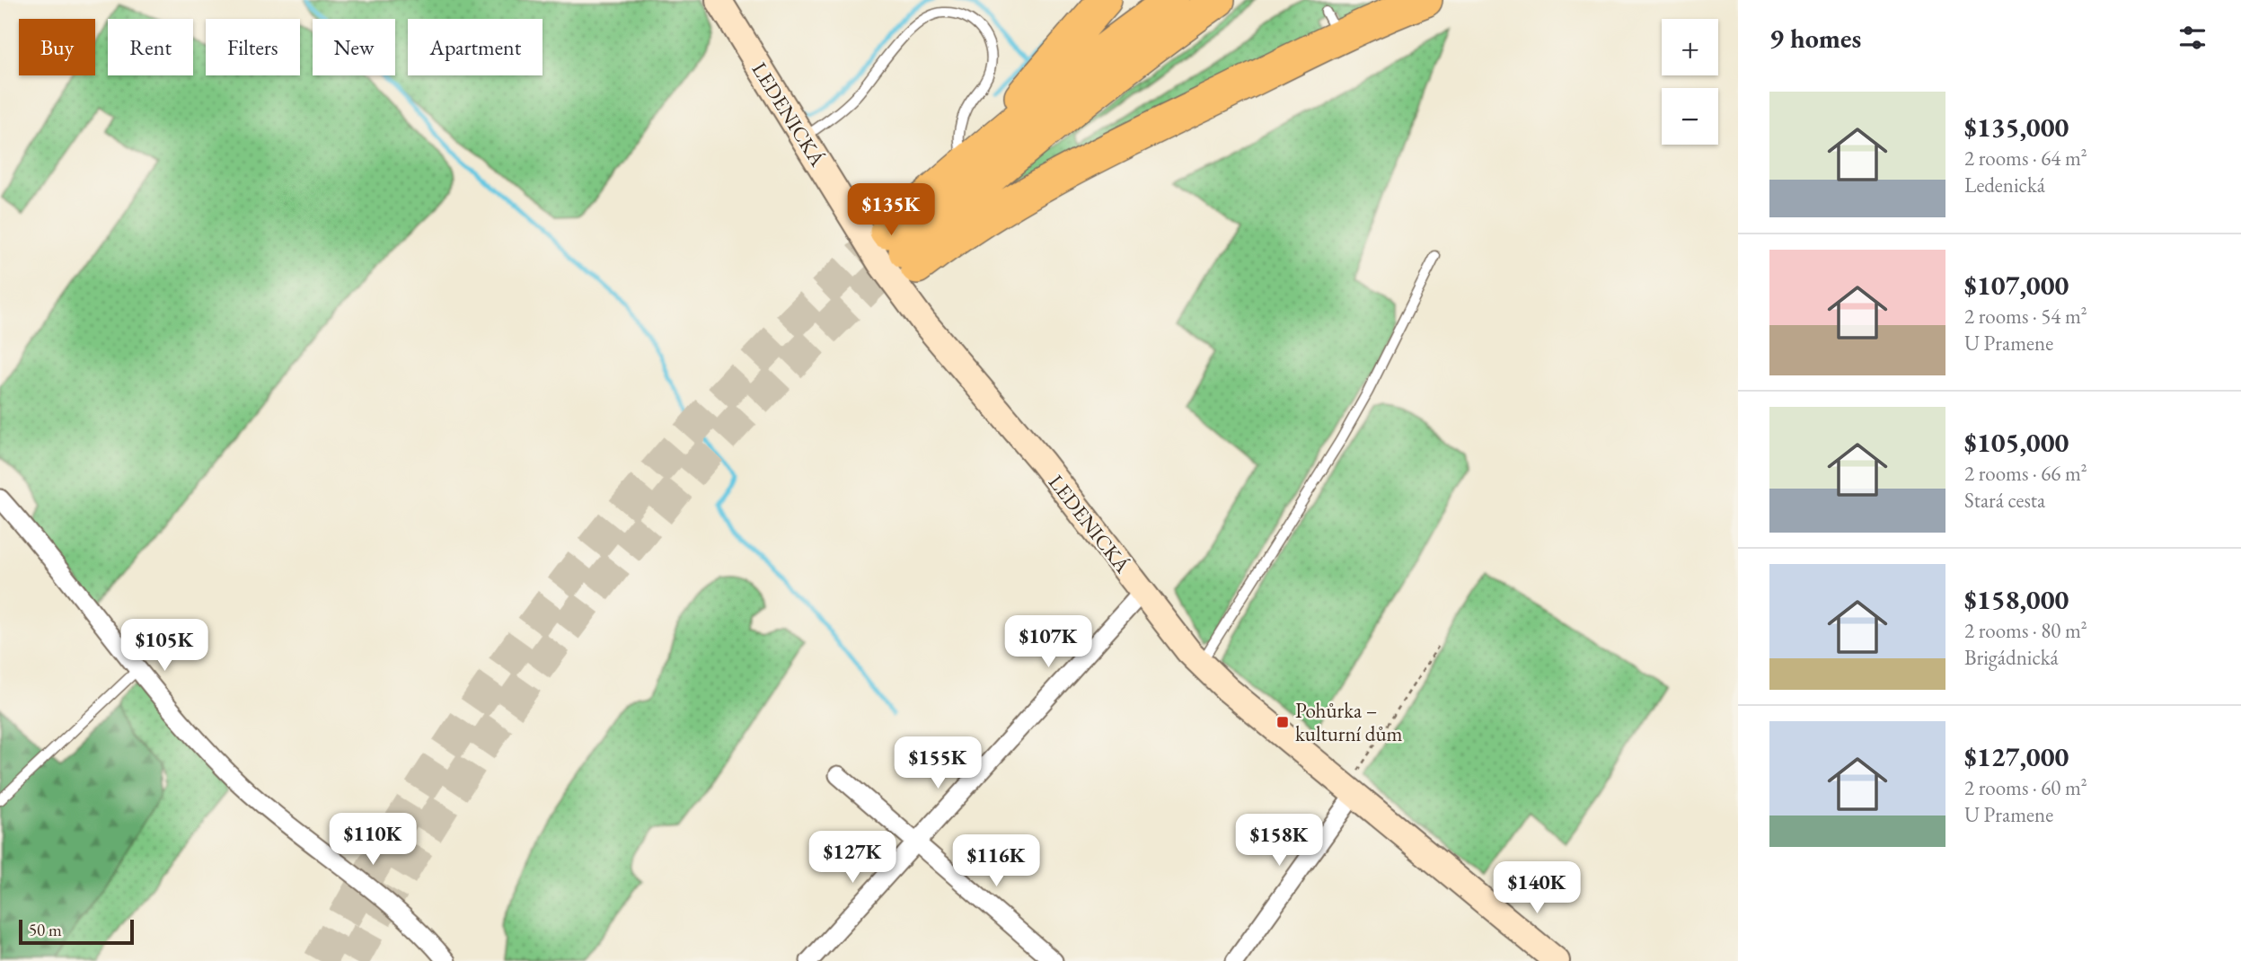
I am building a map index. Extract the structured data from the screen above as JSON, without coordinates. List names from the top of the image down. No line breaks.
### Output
{"streets":{"main road":["LEDENICKÁ"]},"places":{"transit":["Pohůrka – kulturní dům"]},"scale_bar":"50 m","page":{"heading":"9 homes","map_buttons":["+","−"],"chip":["Buy","Rent","Filters","New","Apartment"],"list":[{"name":"$135,000","note":"2 rooms · 64 m² · Ledenická"},{"name":"$107,000","note":"2 rooms · 54 m² · U Pramene"},{"name":"$105,000","note":"2 rooms · 66 m² · Stará cesta"},{"name":"$158,000","note":"2 rooms · 80 m² · Brigádnická"},{"name":"$127,000","note":"2 rooms · 60 m² · U Pramene"}],"price":["$135K","$107K","$105K","$155K","$110K","$158K","$127K","$116K","$140K"],"scale":"50 m"}}
